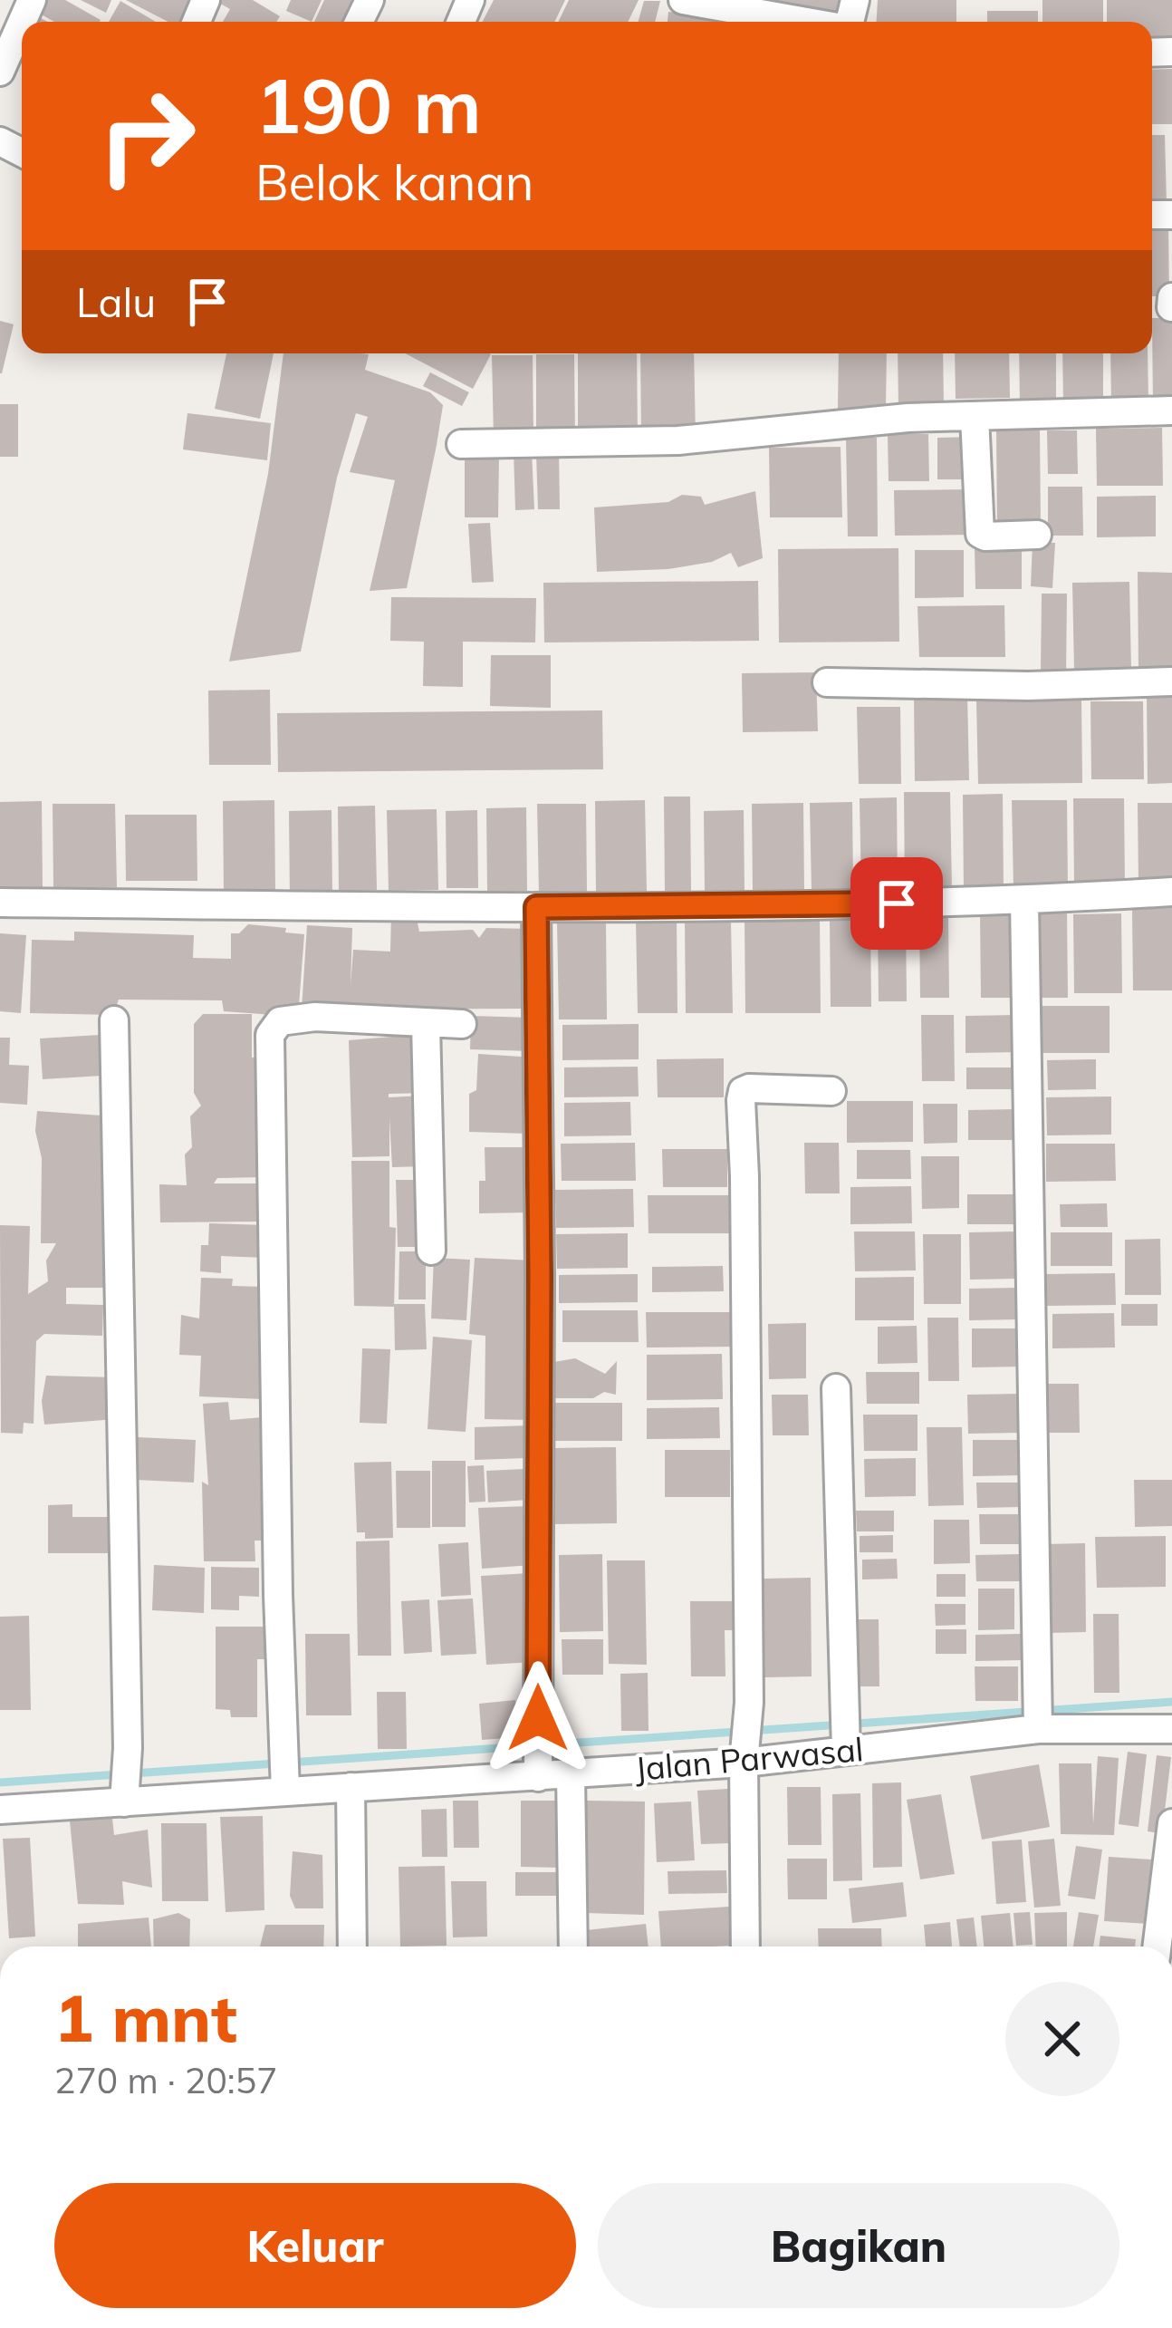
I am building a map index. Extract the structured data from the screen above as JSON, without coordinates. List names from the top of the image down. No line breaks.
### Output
{"streets":{"street":["Jalan Parwasal"]},"page":{"turn":["190 m","Belok kanan"],"then":"Lalu","heading":["1 mnt","270 m · 20:57"],"buttons":["Keluar","Bagikan"]}}
